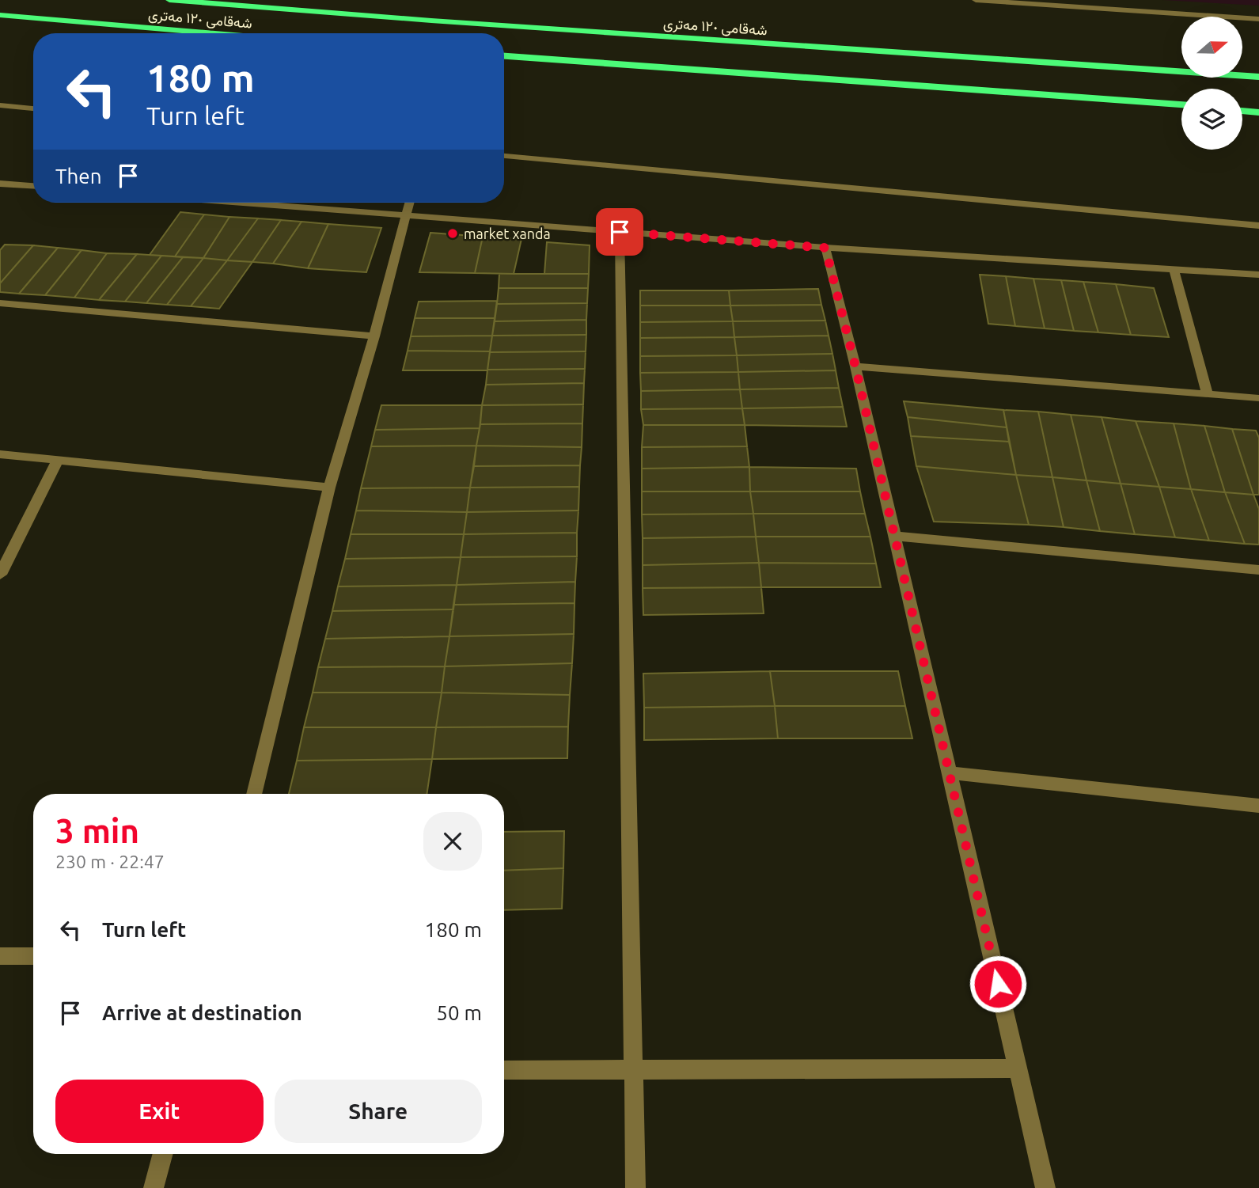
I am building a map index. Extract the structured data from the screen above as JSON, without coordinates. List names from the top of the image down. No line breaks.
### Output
{"streets":{"highway":["شەقامی ١٢٠ مەتری"]},"places":["market xanda"],"north":"right","page":{"turn":["180 m","Turn left"],"then":"Then","heading":["3 min","230 m · 22:47"],"list":[{"name":"Turn left","value":"180 m"},{"name":"Arrive at destination","value":"50 m"}],"buttons":["Exit","Share"]}}
